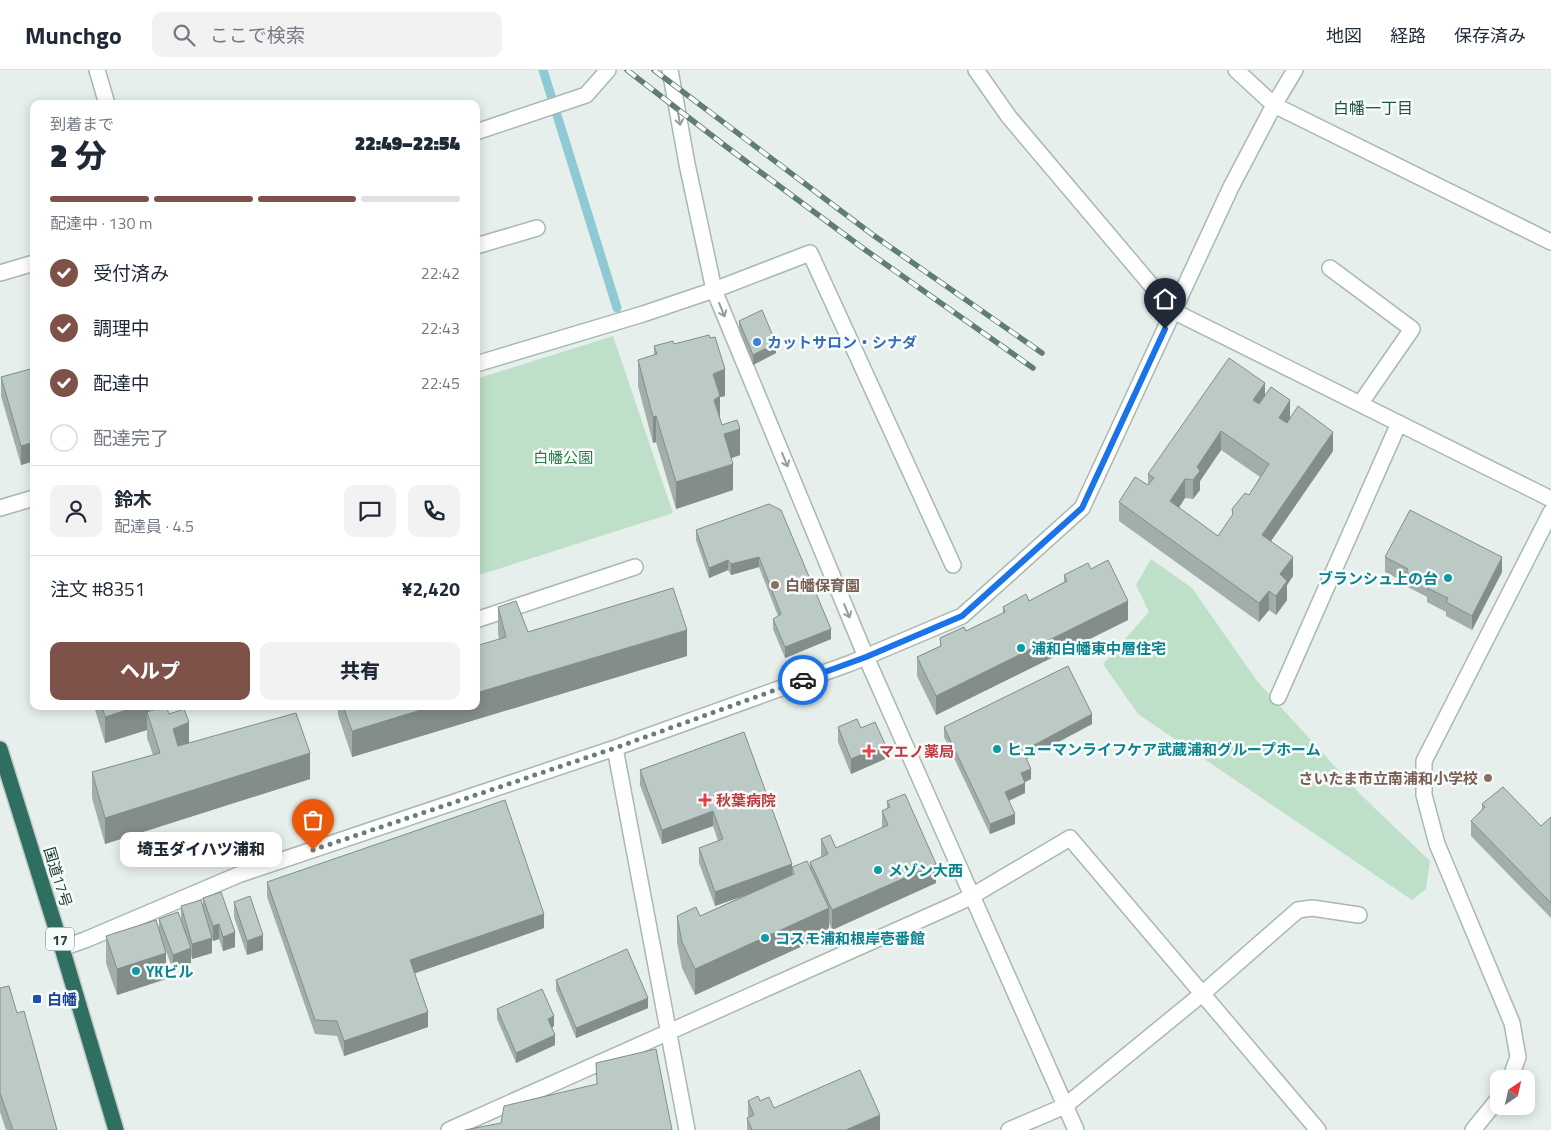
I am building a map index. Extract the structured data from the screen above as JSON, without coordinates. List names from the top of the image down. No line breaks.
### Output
{"streets":{"highway":["国道17号","17"]},"districts":["白幡一丁目"],"parks":["白幡公園"],"places":{"other":["カットサロン・シナダ","ブランシュ上の台","白幡保育園","浦和白幡東中層住宅","ヒューマンライフケア武蔵浦和グループホーム","さいたま市立南浦和小学校","埼玉ダイハツ浦和","メゾン大西","コスモ浦和根岸壱番館","YKビル"],"health":["マエノ薬局","秋葉病院"],"transit":["白幡"]},"north":"top right","page":{"header":"Munchgo","search":"ここで検索","nav":["地図","経路","保存済み"],"heading":["2 分","到着まで","22:49–22:54"],"panel":["鈴木","配達員 · 4.5","注文 #8351","¥2,420"],"bar":"配達中 · 130 m","list":[["受付済み","22:42"],["調理中","22:43"],["配達中","22:45"],"配達完了"],"buttons":["ヘルプ","共有"],"bubble":"埼玉ダイハツ浦和"}}
